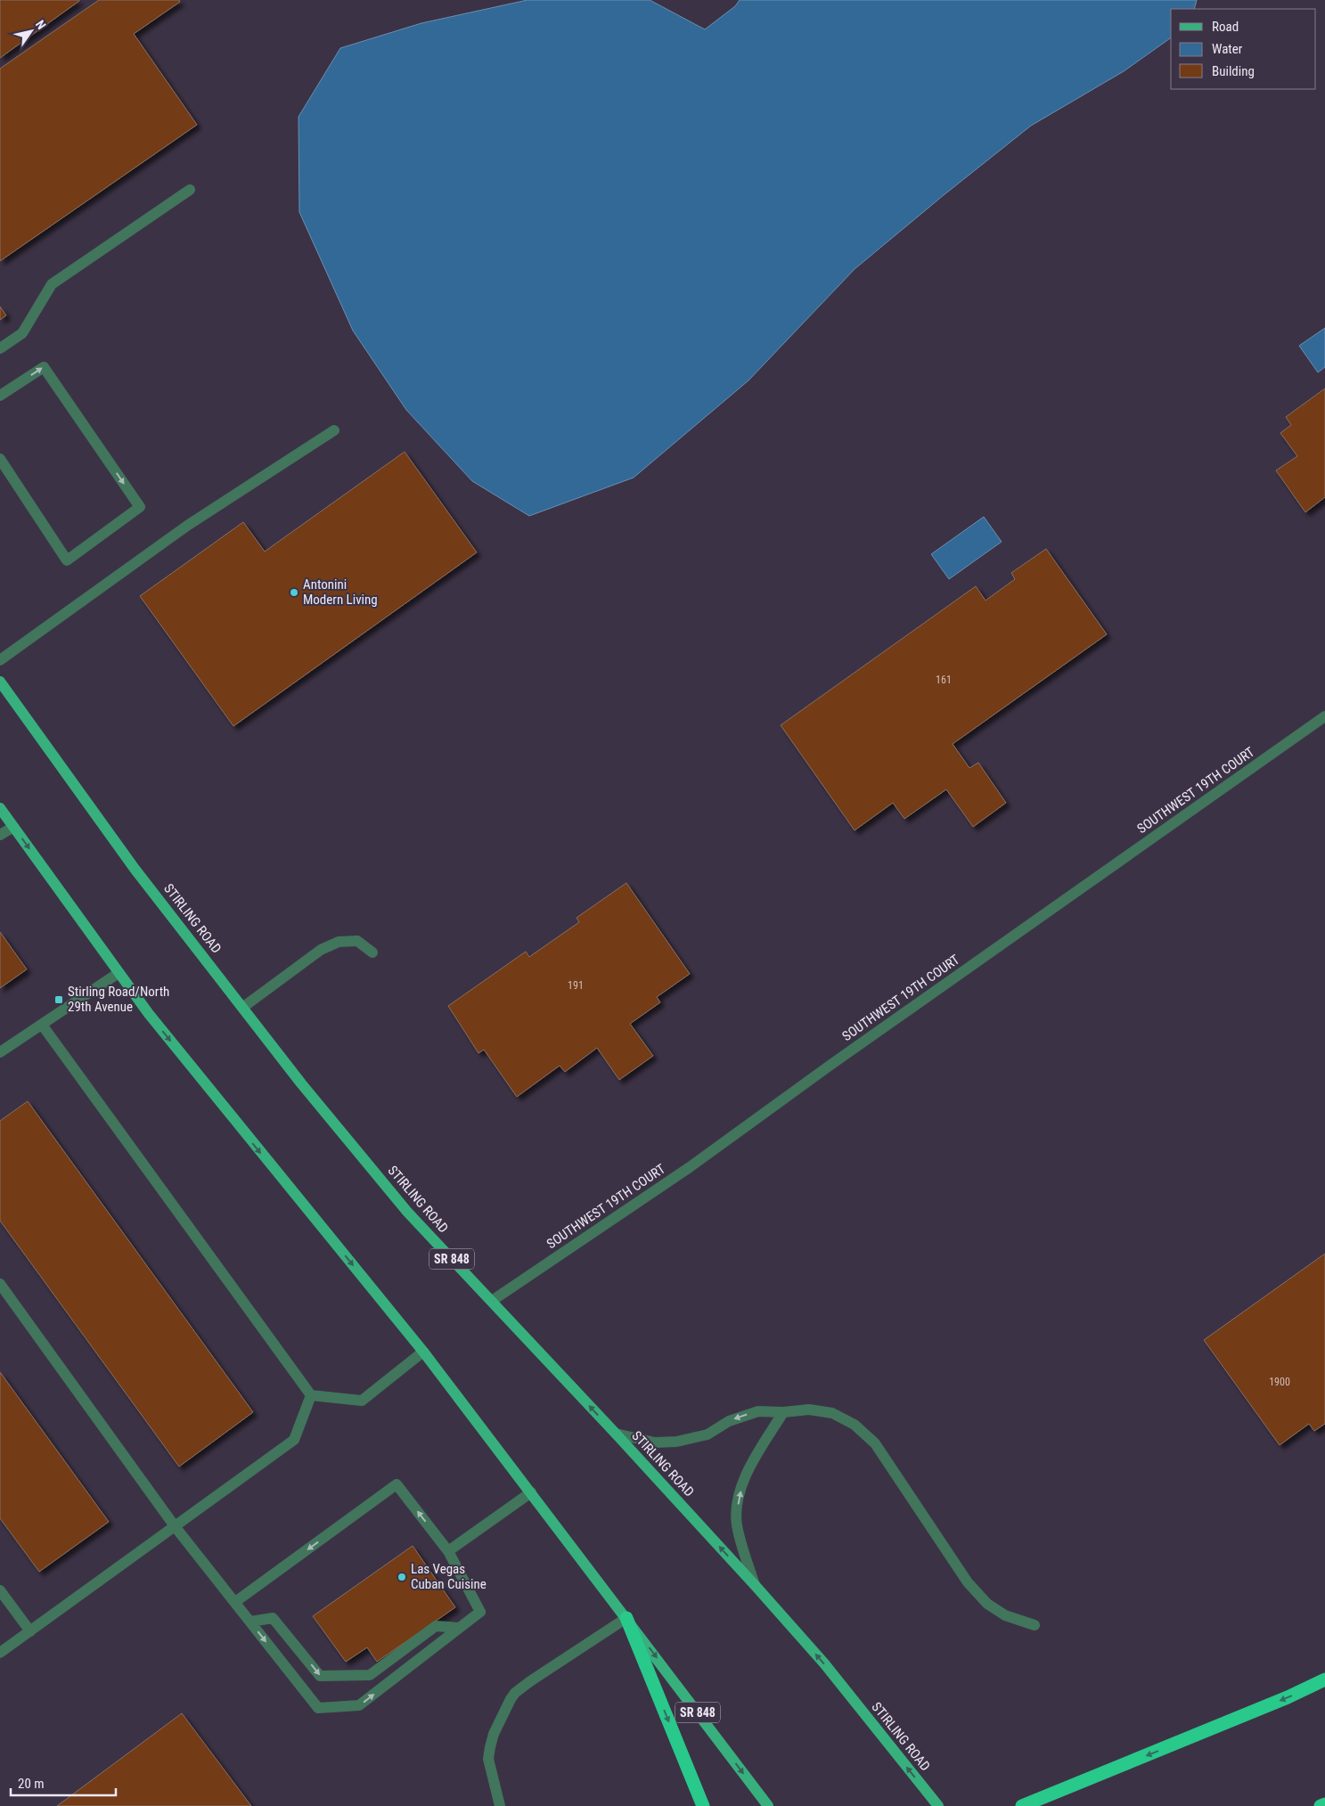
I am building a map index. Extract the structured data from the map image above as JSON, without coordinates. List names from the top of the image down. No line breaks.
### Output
{"streets":{"main road":["STIRLING ROAD","SR 848"],"street":["SOUTHWEST 19TH COURT"]},"crossings":[["SOUTHWEST 19TH COURT","STIRLING ROAD"]],"one_way":["STIRLING ROAD"],"places":{"other":["Antonini Modern Living","Las Vegas Cuban Cuisine"],"transit":["Stirling Road/North 29th Avenue"]},"house_numbers":["161","191","1900"],"legend":["Road","Water","Building"],"scale_bar":"20 m","north":"top right"}
